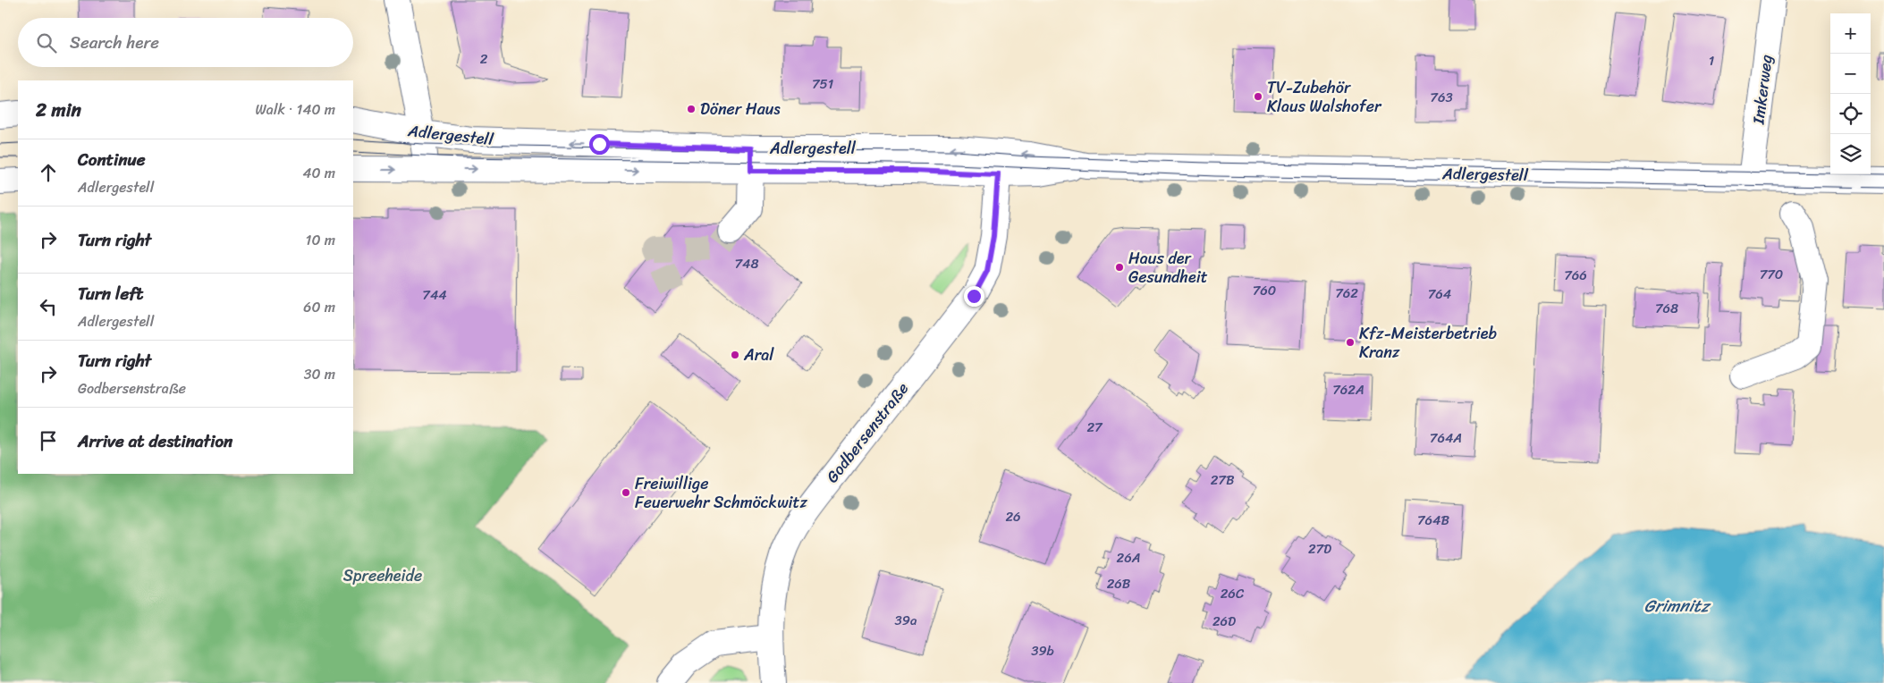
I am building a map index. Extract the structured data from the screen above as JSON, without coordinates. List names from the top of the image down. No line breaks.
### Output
{"streets":{"main road":["Imkerweg","Adlergestell","Godbersenstraße"]},"crossings":[["Imkerweg","Adlergestell"],["Adlergestell","Godbersenstraße"]],"water":["Grimnitz"],"parks":["Spreeheide"],"places":["TV-Zubehör Klaus Walshofer","Döner Haus","Haus der Gesundheit","Kfz-Meisterbetrieb Kranz","Aral","Freiwillige Feuerwehr Schmöckwitz"],"house_numbers":["2","1","751","763","748","770","766","760","762","764","744","768","762A","27","764A","27B","26","764B","27D","26A","26B","26C","39a","26D","39b"],"page":{"map_buttons":["+","−"],"search":"Search here","heading":["2 min","Walk · 140 m"],"list":[["Continue","Adlergestell","40 m"],["Turn right","10 m"],["Turn left","Adlergestell","60 m"],["Turn right","Godbersenstraße","30 m"],"Arrive at destination"]}}
